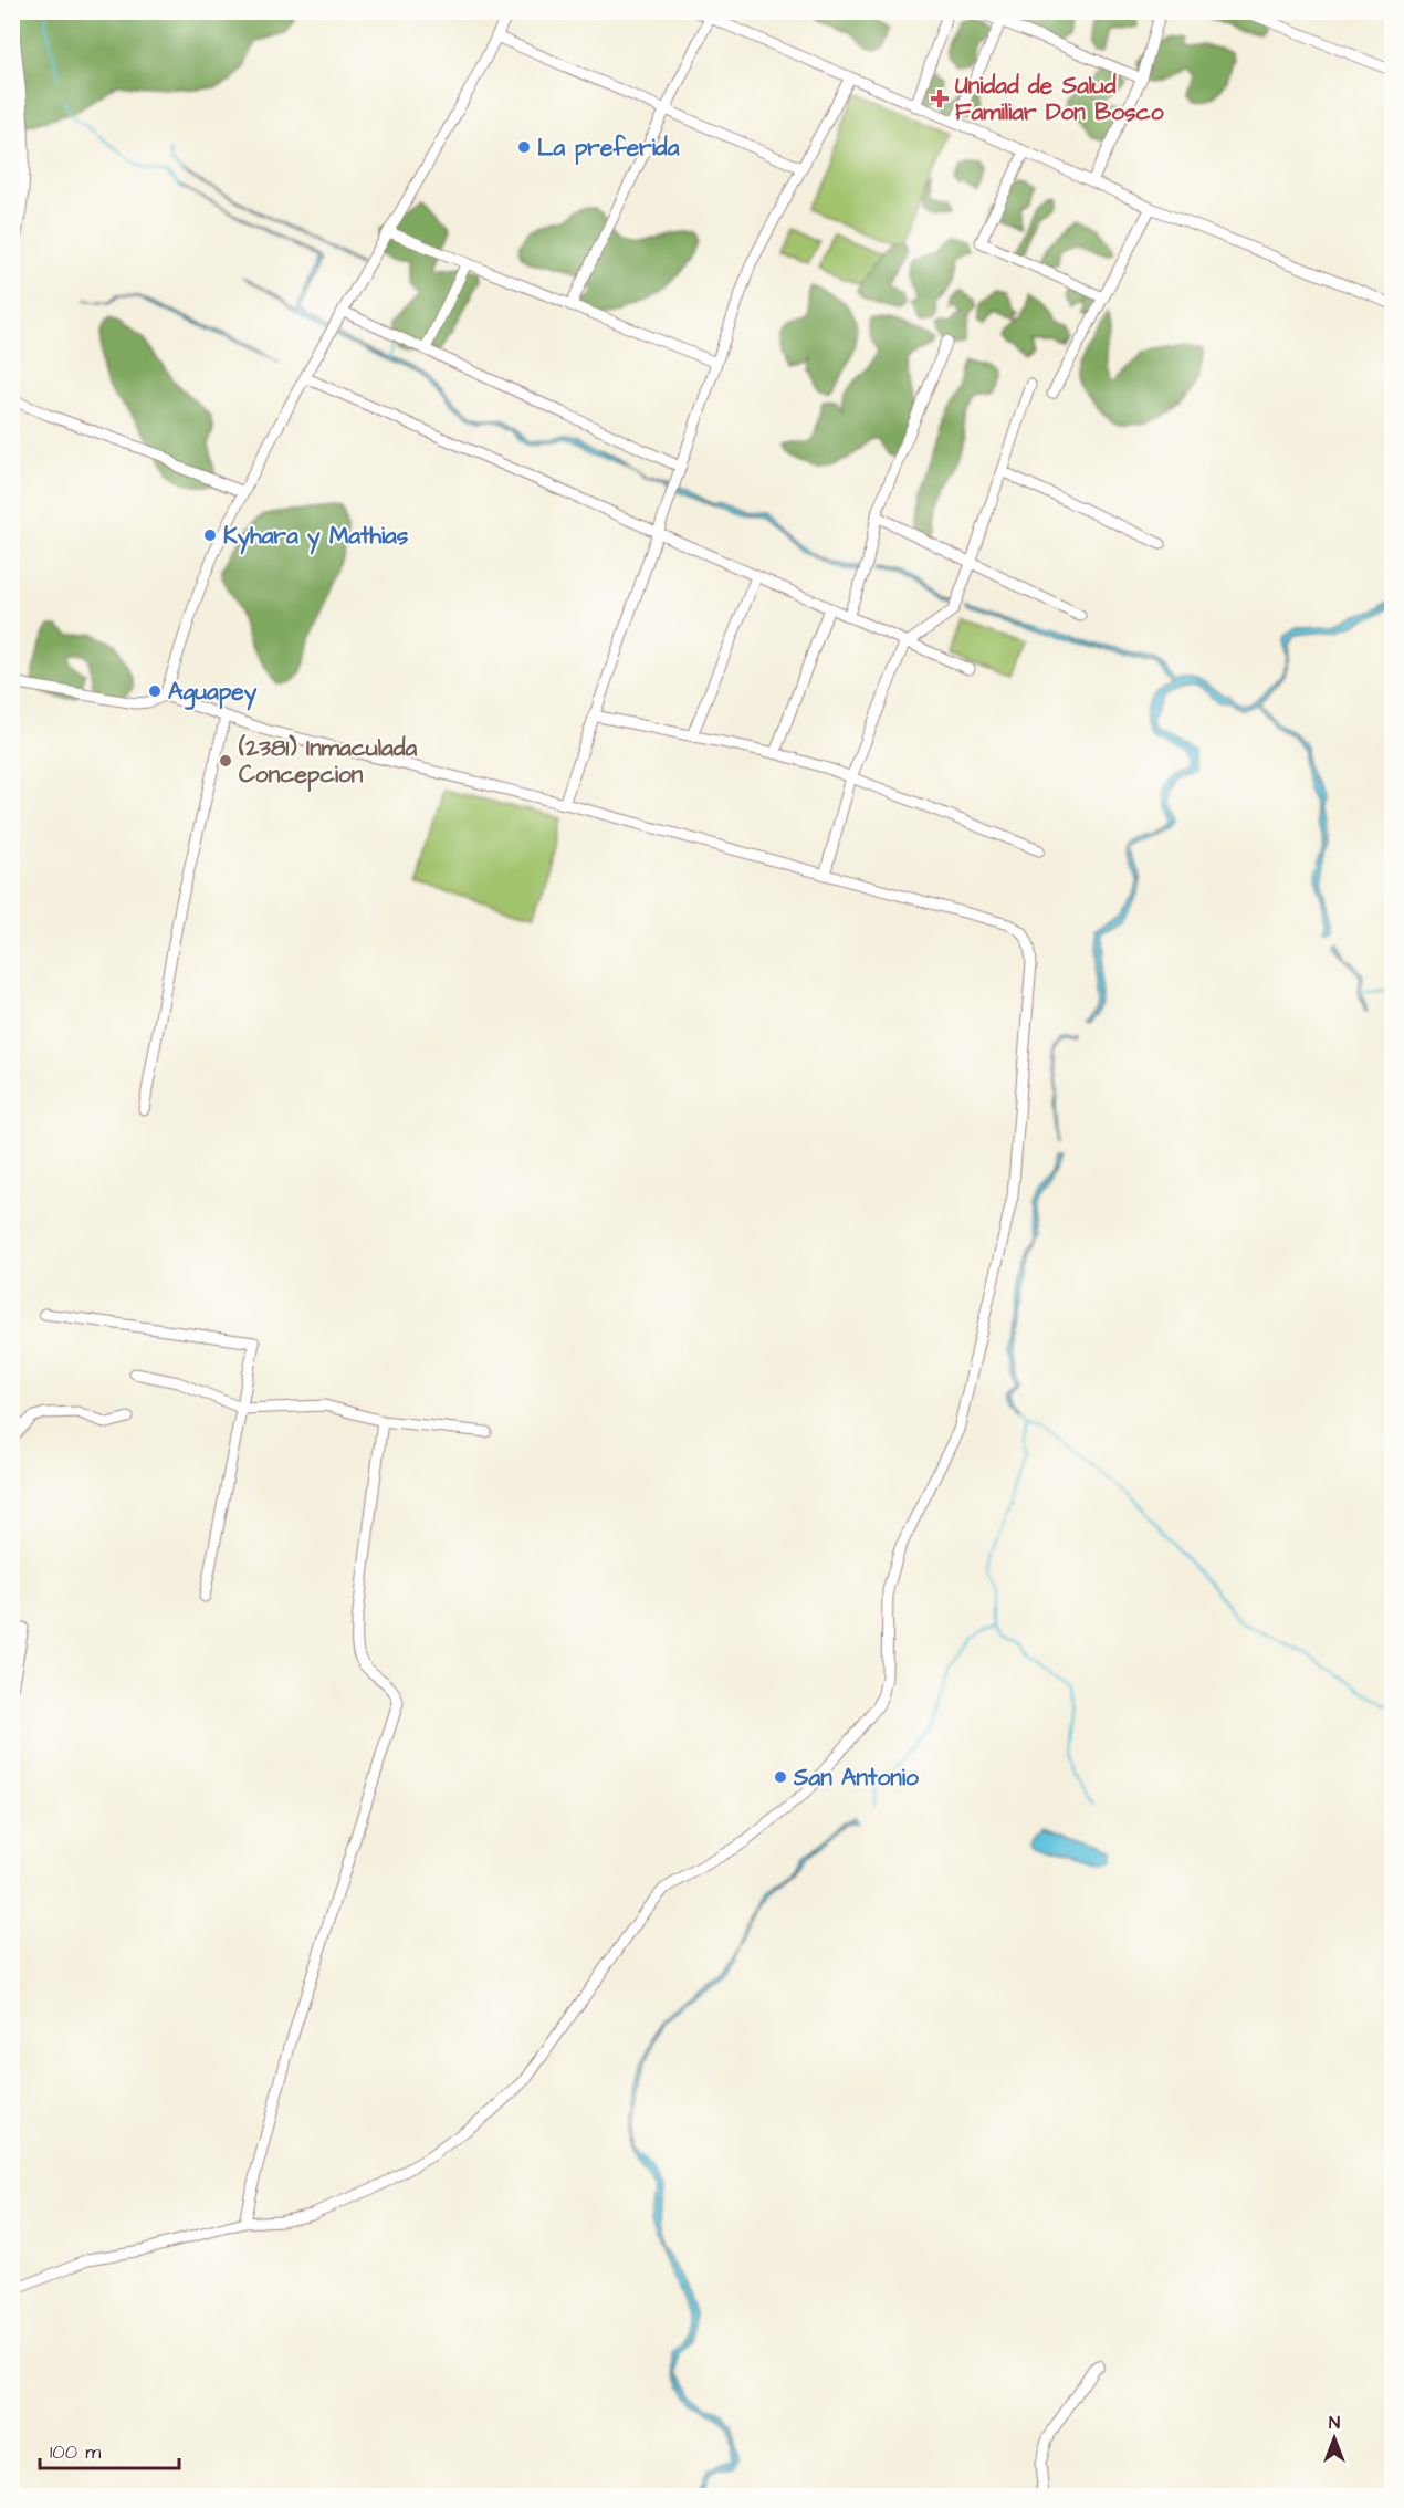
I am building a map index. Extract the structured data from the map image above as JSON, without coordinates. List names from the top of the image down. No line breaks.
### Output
{"places":{"health":["Unidad de Salud Familiar Don Bosco"],"other":["La preferida","Kyhara y Mathias","Aguapey","(2381) Inmaculada Concepcion","San Antonio"]},"scale_bar":"100 m","north":"top"}
